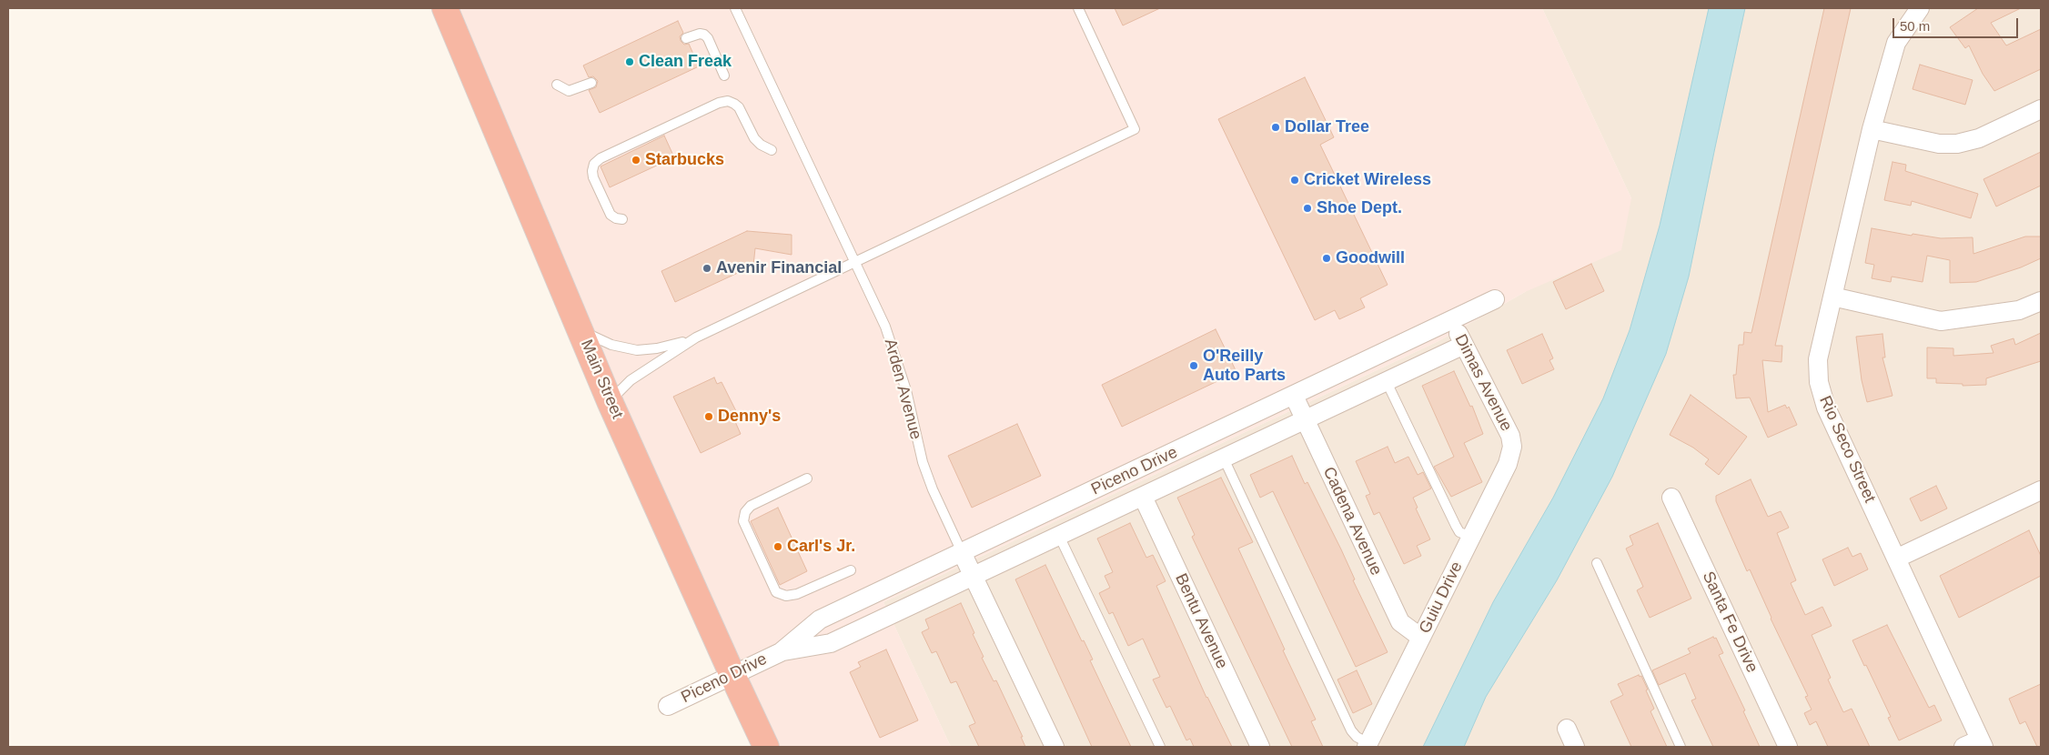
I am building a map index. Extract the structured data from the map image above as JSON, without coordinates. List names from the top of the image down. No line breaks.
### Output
{"streets":{"highway":["Main Street"],"street":["Dimas Avenue","Arden Avenue","Rio Seco Street","Piceno Drive","Cadena Avenue","Guiu Drive","Bentu Avenue","Santa Fe Drive"]},"crossings":[["Main Street","Piceno Drive"],["Dimas Avenue","Piceno Drive"],["Dimas Avenue","Guiu Drive"],["Arden Avenue","Piceno Drive"],["Piceno Drive","Cadena Avenue"],["Piceno Drive","Bentu Avenue"],["Cadena Avenue","Guiu Drive"]],"places":["Clean Freak","Dollar Tree","Starbucks","Cricket Wireless","Shoe Dept.","Goodwill","Avenir Financial","O'Reilly Auto Parts","Denny's","Carl's Jr."],"scale_bar":"50 m"}
